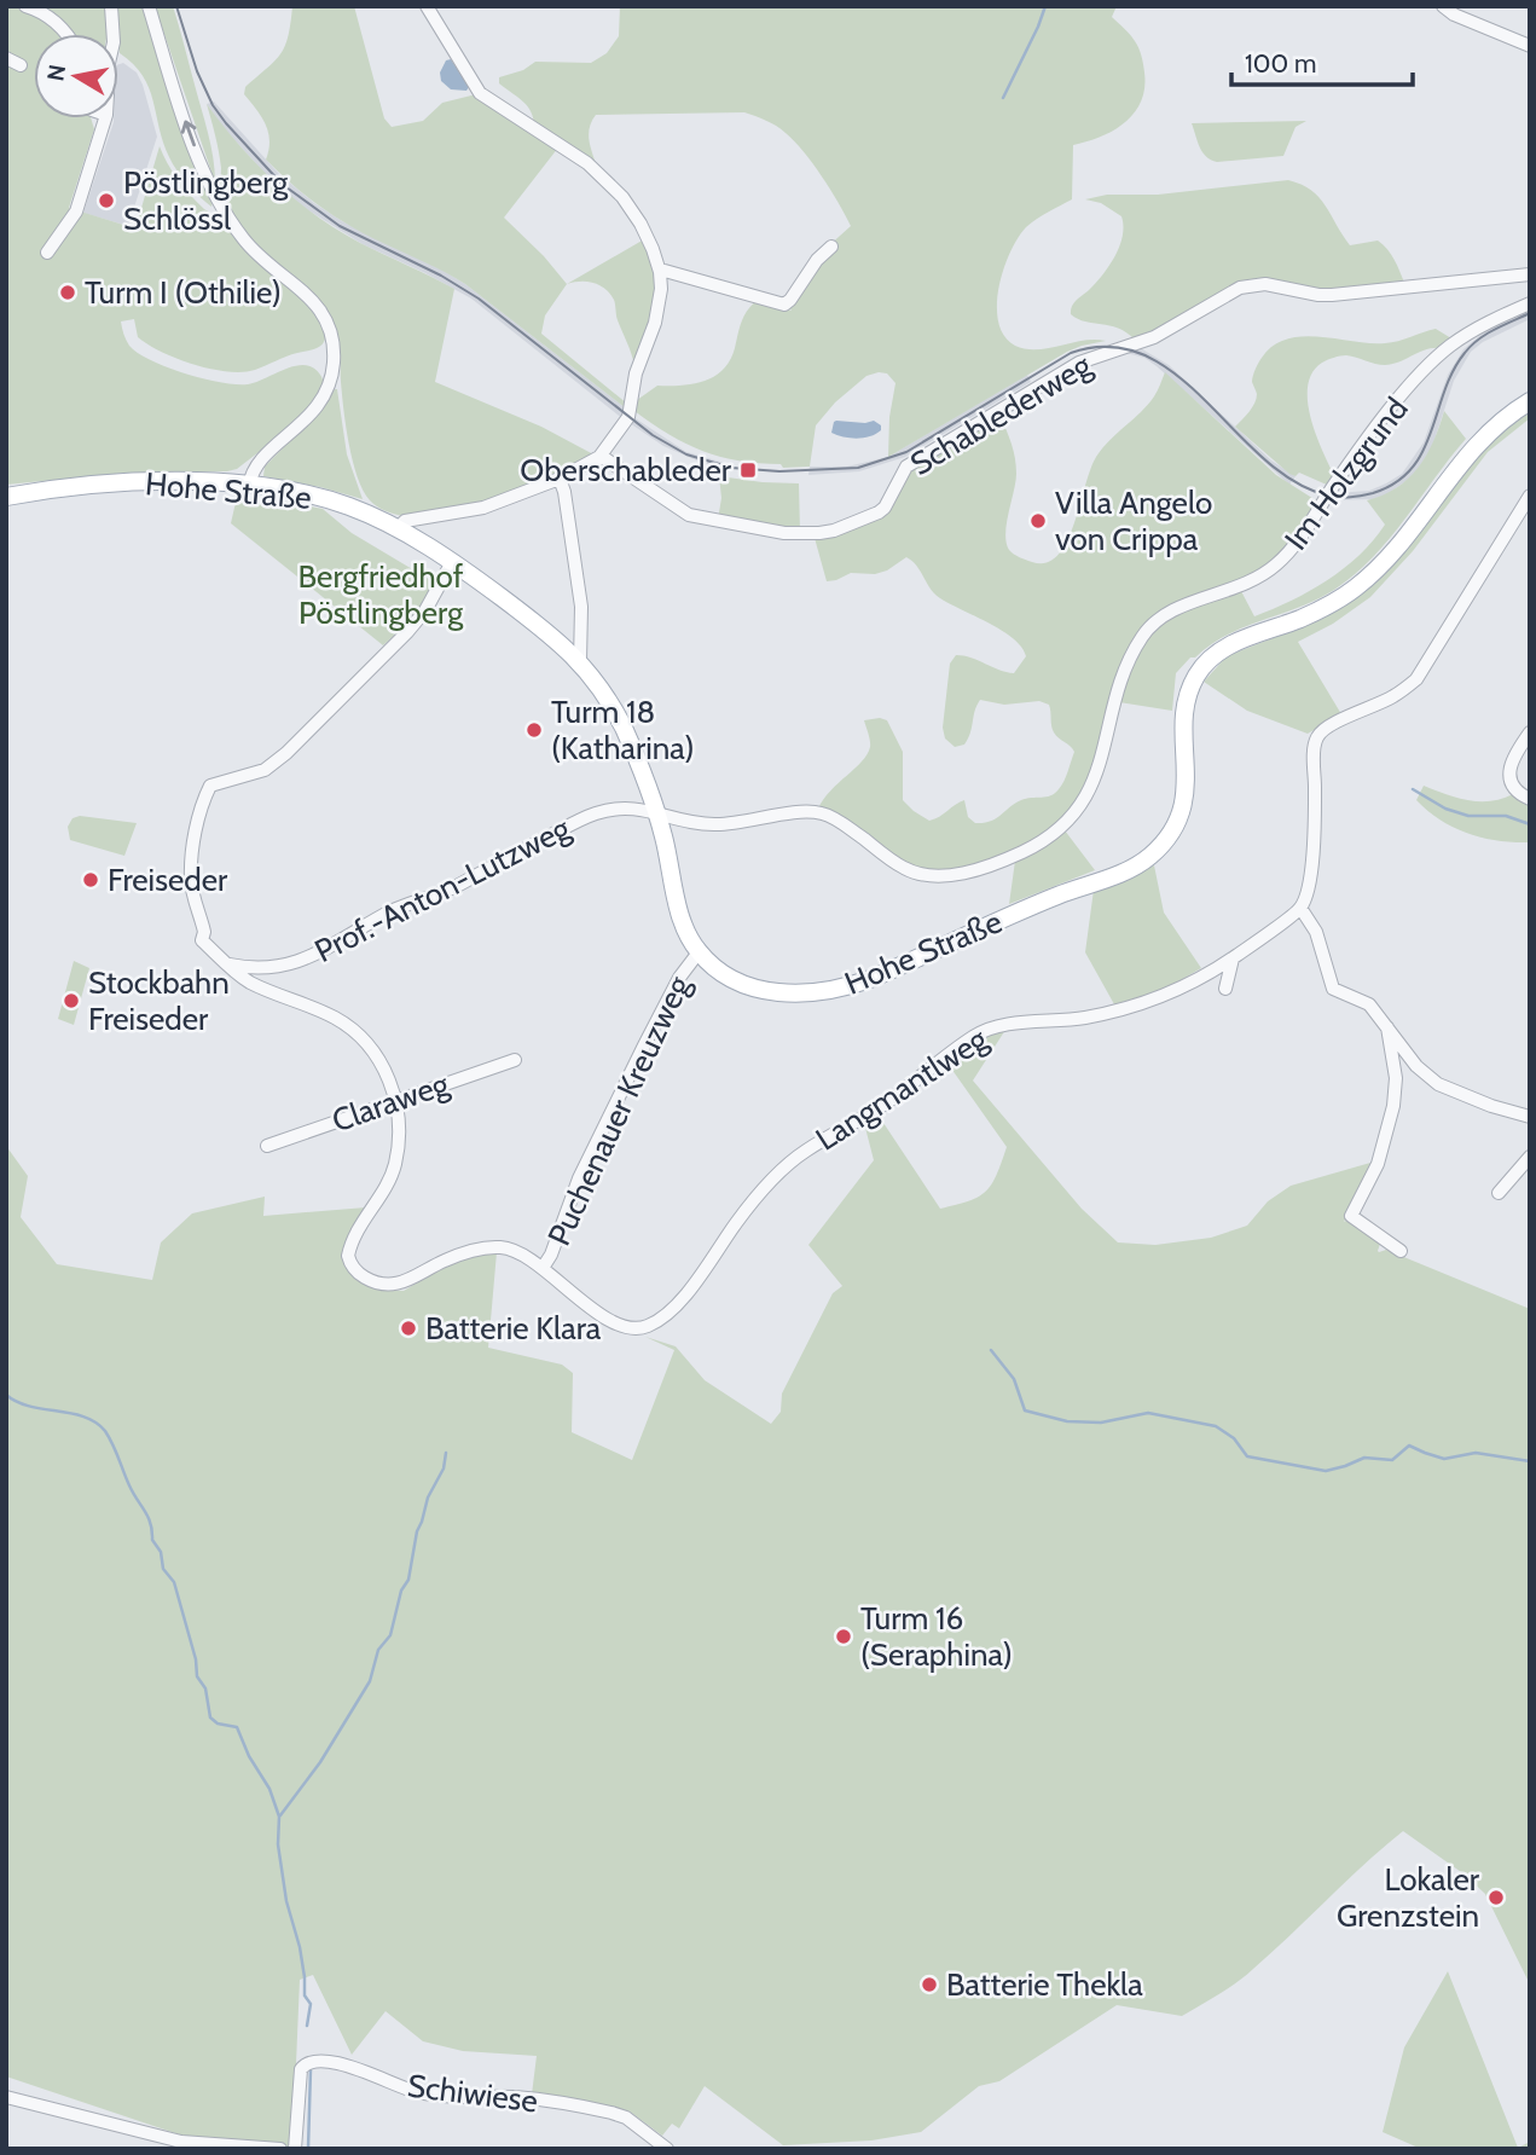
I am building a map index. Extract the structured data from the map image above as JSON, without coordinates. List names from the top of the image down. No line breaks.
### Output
{"streets":{"main road":["Hohe Straße"],"street":["Schablederweg","Im Holzgrund","Prof.-Anton-Lutzweg","Langmantlweg","Claraweg","Puchenauer Kreuzweg","Schiwiese"]},"crossings":[["Im Holzgrund","Hohe Straße"],["Im Holzgrund","Prof.-Anton-Lutzweg"],["Hohe Straße","Prof.-Anton-Lutzweg"],["Hohe Straße","Puchenauer Kreuzweg"],["Langmantlweg","Puchenauer Kreuzweg"]],"parks":["Bergfriedhof Pöstlingberg"],"places":{"other":["Pöstlingberg Schlössl","Turm I (Othilie)","Villa Angelo von Crippa","Turm 18 (Katharina)","Freiseder","Stockbahn Freiseder","Batterie Klara","Turm 16 (Seraphina)","Lokaler Grenzstein","Batterie Thekla"],"transit":["Oberschableder"]},"scale_bar":"100 m","north":"left"}
